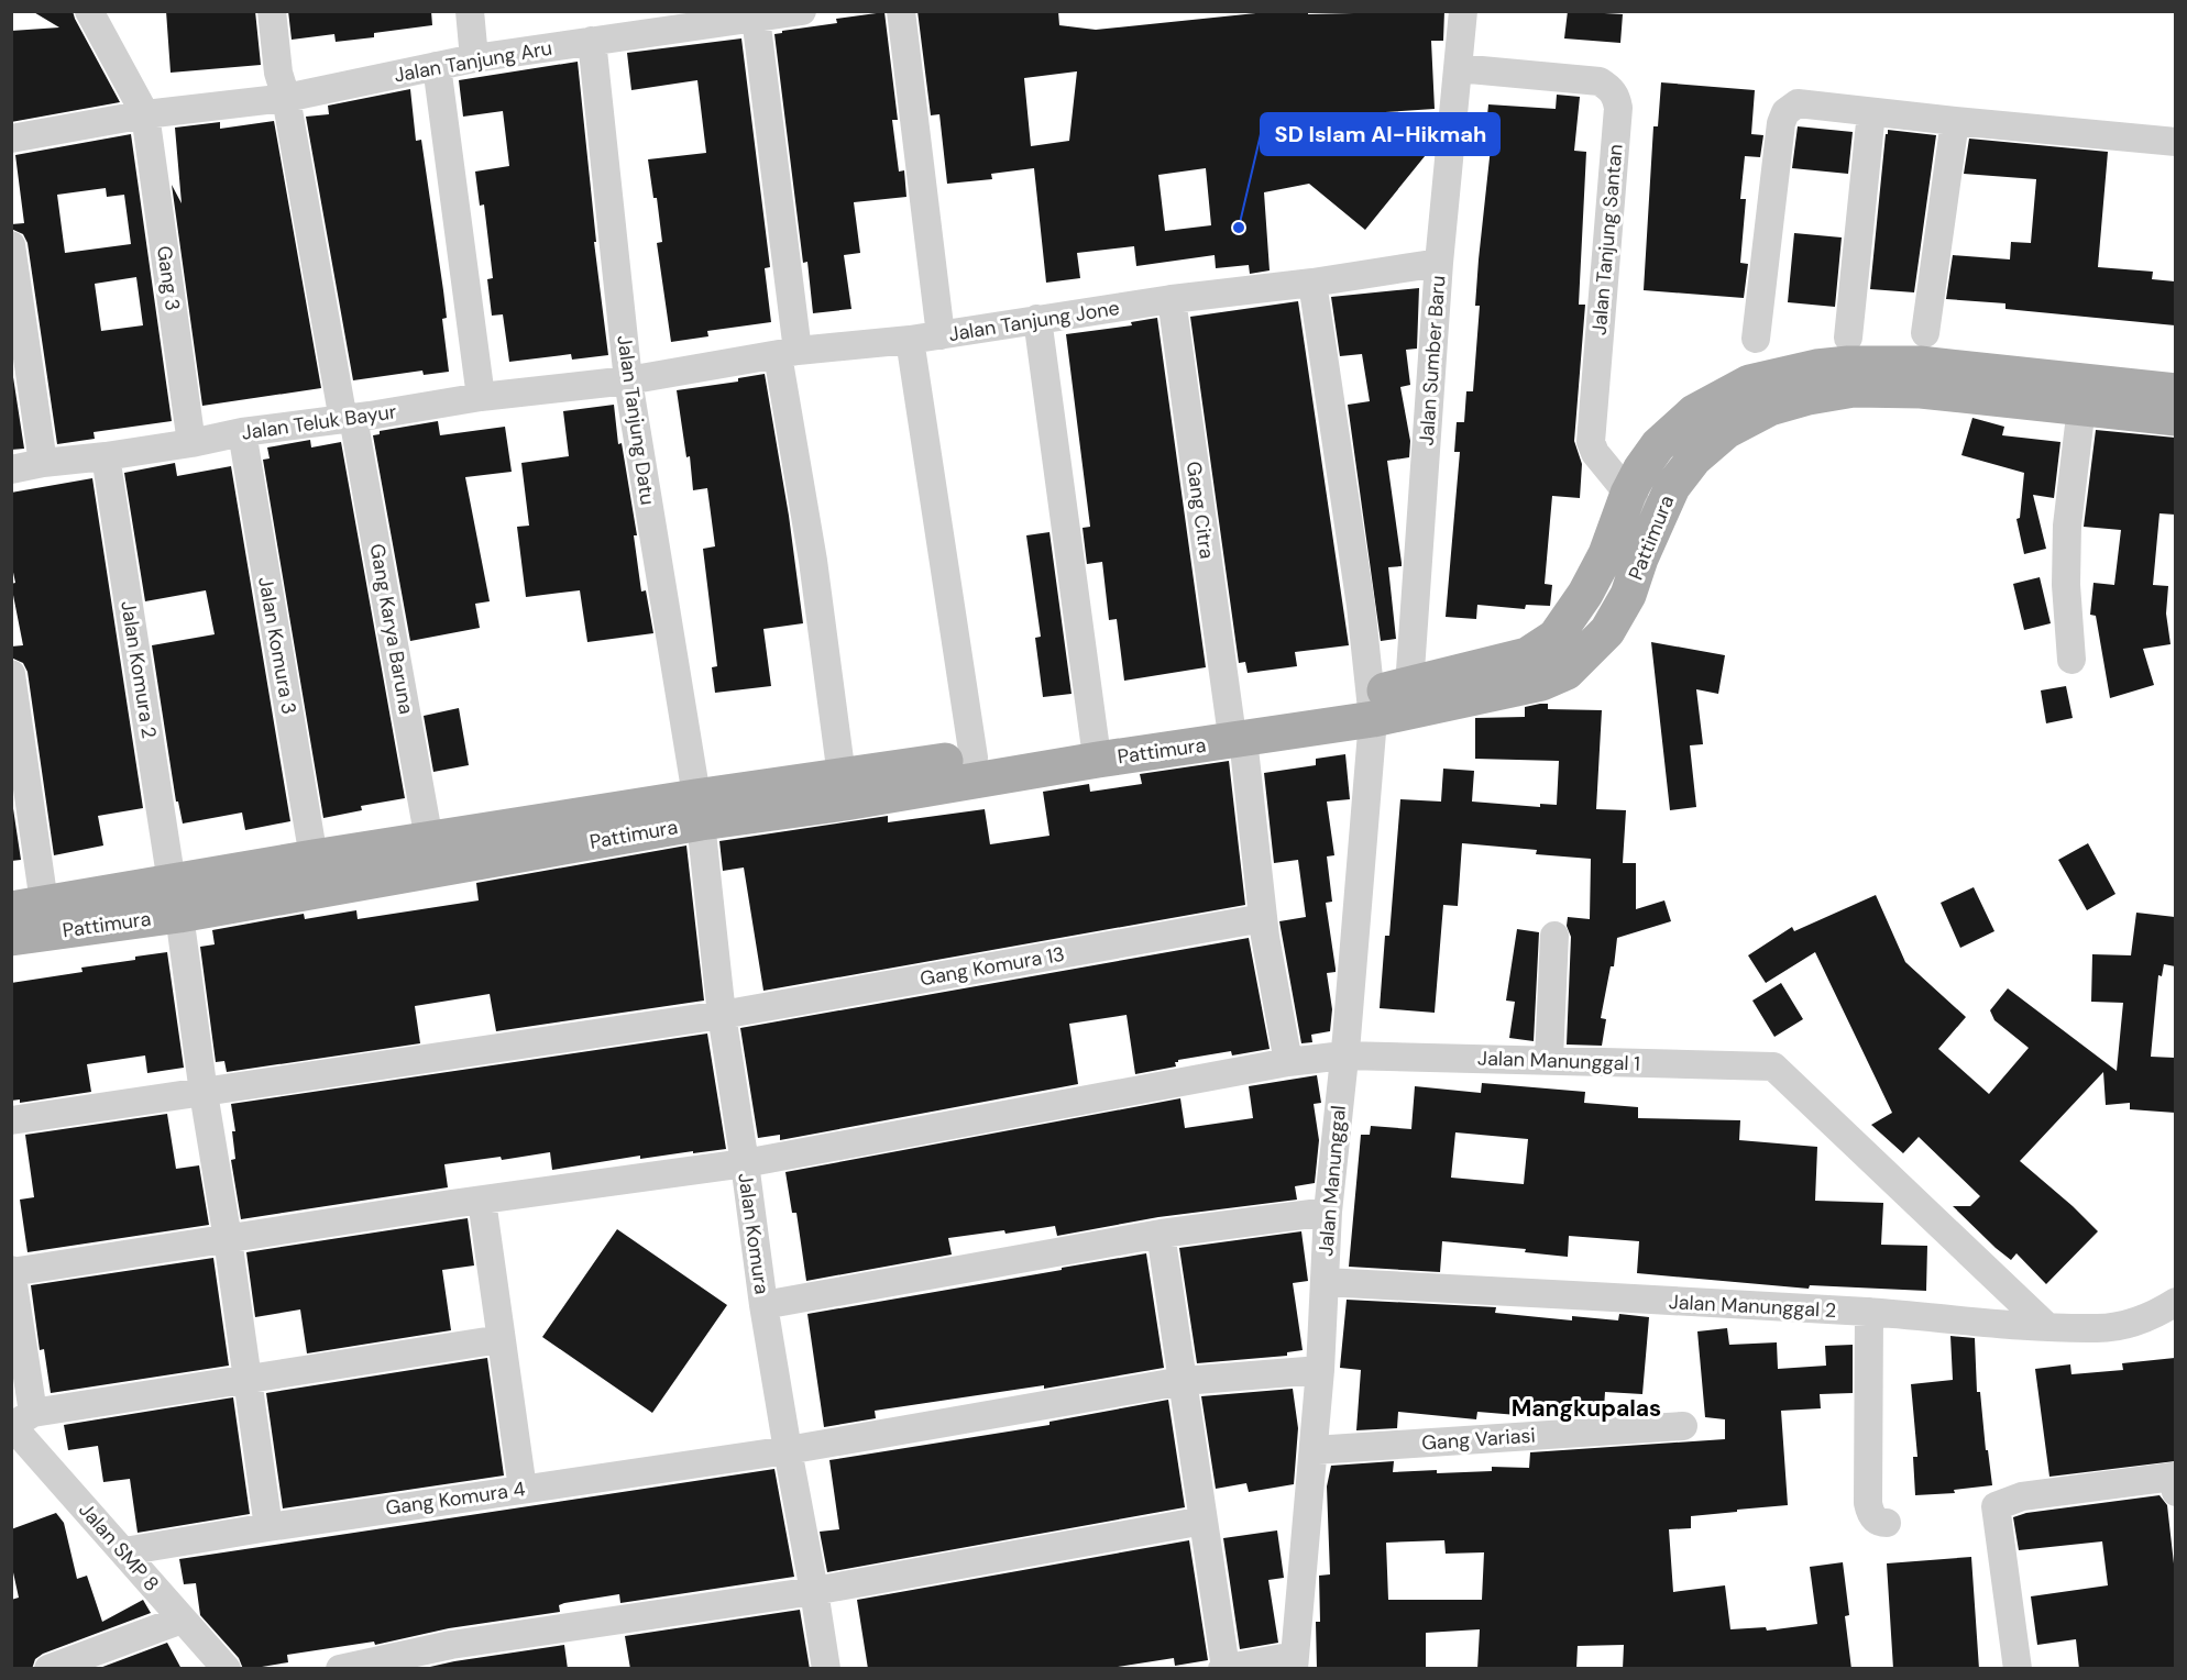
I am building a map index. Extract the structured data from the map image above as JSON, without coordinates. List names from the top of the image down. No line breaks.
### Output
{"streets":{"main road":["Pattimura"],"street":["Jalan Tanjung Aru","Jalan Tanjung Santan","Gang 3","Jalan Tanjung Jone","Jalan Sumber Baru","Jalan Tanjung Datu","Jalan Teluk Bayur","Gang Citra","Gang Karya Baruna","Jalan Komura 3","Jalan Komura 2","Gang Komura 13","Jalan Manunggal 1","Jalan Manunggal","Jalan Komura","Jalan Manunggal 2","Gang Variasi","Gang Komura 4","Jalan SMP 8"]},"crossings":[["Jalan Tanjung Aru","Gang 3"],["Jalan Tanjung Aru","Jalan Tanjung Datu"],["Jalan Tanjung Aru","Gang Karya Baruna"],["Jalan Tanjung Santan","Jalan Sumber Baru"],["Jalan Tanjung Santan","Pattimura"],["Gang 3","Jalan Teluk Bayur"],["Jalan Tanjung Jone","Jalan Sumber Baru"],["Jalan Tanjung Jone","Jalan Tanjung Datu"],["Jalan Tanjung Jone","Jalan Teluk Bayur"],["Jalan Tanjung Jone","Gang Citra"],["Jalan Tanjung Jone","Jalan Manunggal"],["Jalan Sumber Baru","Pattimura"],["Jalan Tanjung Datu","Jalan Teluk Bayur"],["Jalan Tanjung Datu","Pattimura"],["Jalan Tanjung Datu","Jalan Komura"],["Jalan Teluk Bayur","Gang Karya Baruna"],["Jalan Teluk Bayur","Jalan Komura 3"],["Jalan Teluk Bayur","Jalan Komura 2"],["Gang Citra","Pattimura"],["Gang Citra","Gang Komura 13"],["Gang Citra","Jalan Manunggal 1"],["Pattimura","Gang Karya Baruna"],["Pattimura","Jalan Komura 3"],["Pattimura","Jalan Komura 2"],["Pattimura","Jalan Manunggal"],["Pattimura","Jalan Komura"],["Jalan Komura 2","Gang Komura 13"],["Jalan Komura 2","Jalan Manunggal 1"],["Jalan Komura 2","Gang Komura 4"],["Gang Komura 13","Jalan Komura"],["Jalan Manunggal 1","Jalan Manunggal"],["Jalan Manunggal 1","Jalan Komura"],["Jalan Manunggal 1","Jalan Manunggal 2"],["Jalan Manunggal","Jalan Manunggal 2"],["Jalan Manunggal","Gang Variasi"],["Jalan Manunggal","Gang Komura 4"],["Jalan Komura","Gang Komura 4"],["Gang Komura 4","Jalan SMP 8"]],"districts":["Mangkupalas"],"places":["SD Islam Al-Hikmah"]}
